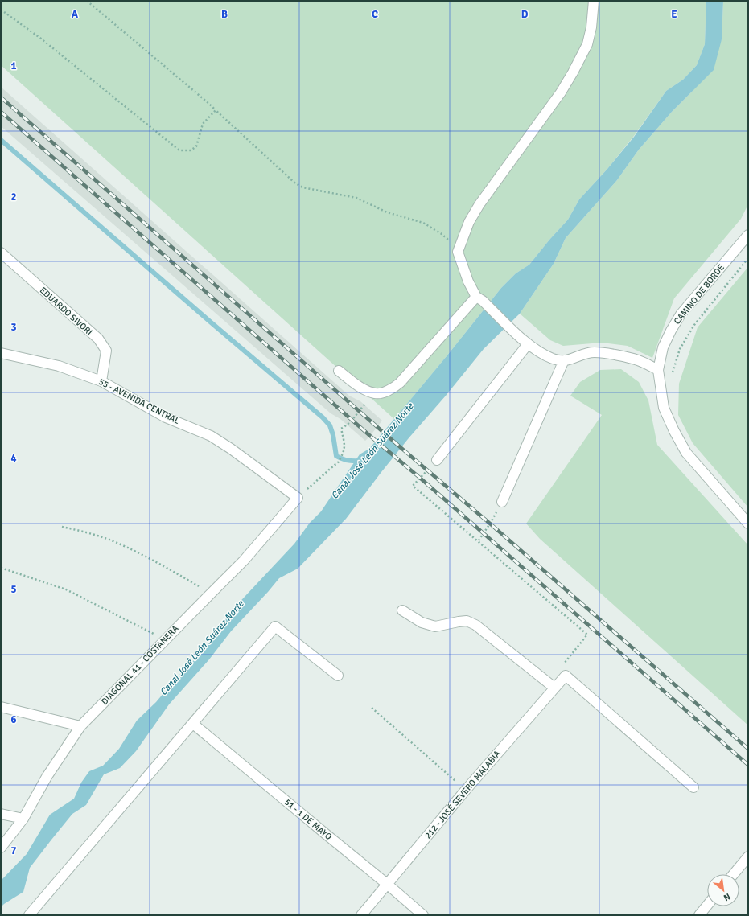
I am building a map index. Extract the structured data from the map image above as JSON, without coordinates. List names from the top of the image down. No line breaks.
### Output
{"streets":{"street":["CAMINO DE BORDE","EDUARDO SIVORI","55 - AVENIDA CENTRAL","DIAGONAL 41 - COSTANERA","212 - JOSÉ SEVERO MALABIA","51 - 1 DE MAYO"]},"crossings":[["EDUARDO SIVORI","55 - AVENIDA CENTRAL"],["55 - AVENIDA CENTRAL","DIAGONAL 41 - COSTANERA"],["212 - JOSÉ SEVERO MALABIA","51 - 1 DE MAYO"]],"water":["Canal José León Suárez Norte"],"north":"bottom right","grid":{"columns":["A","B","C","D","E"],"rows":["1","2","3","4","5","6","7"]}}
